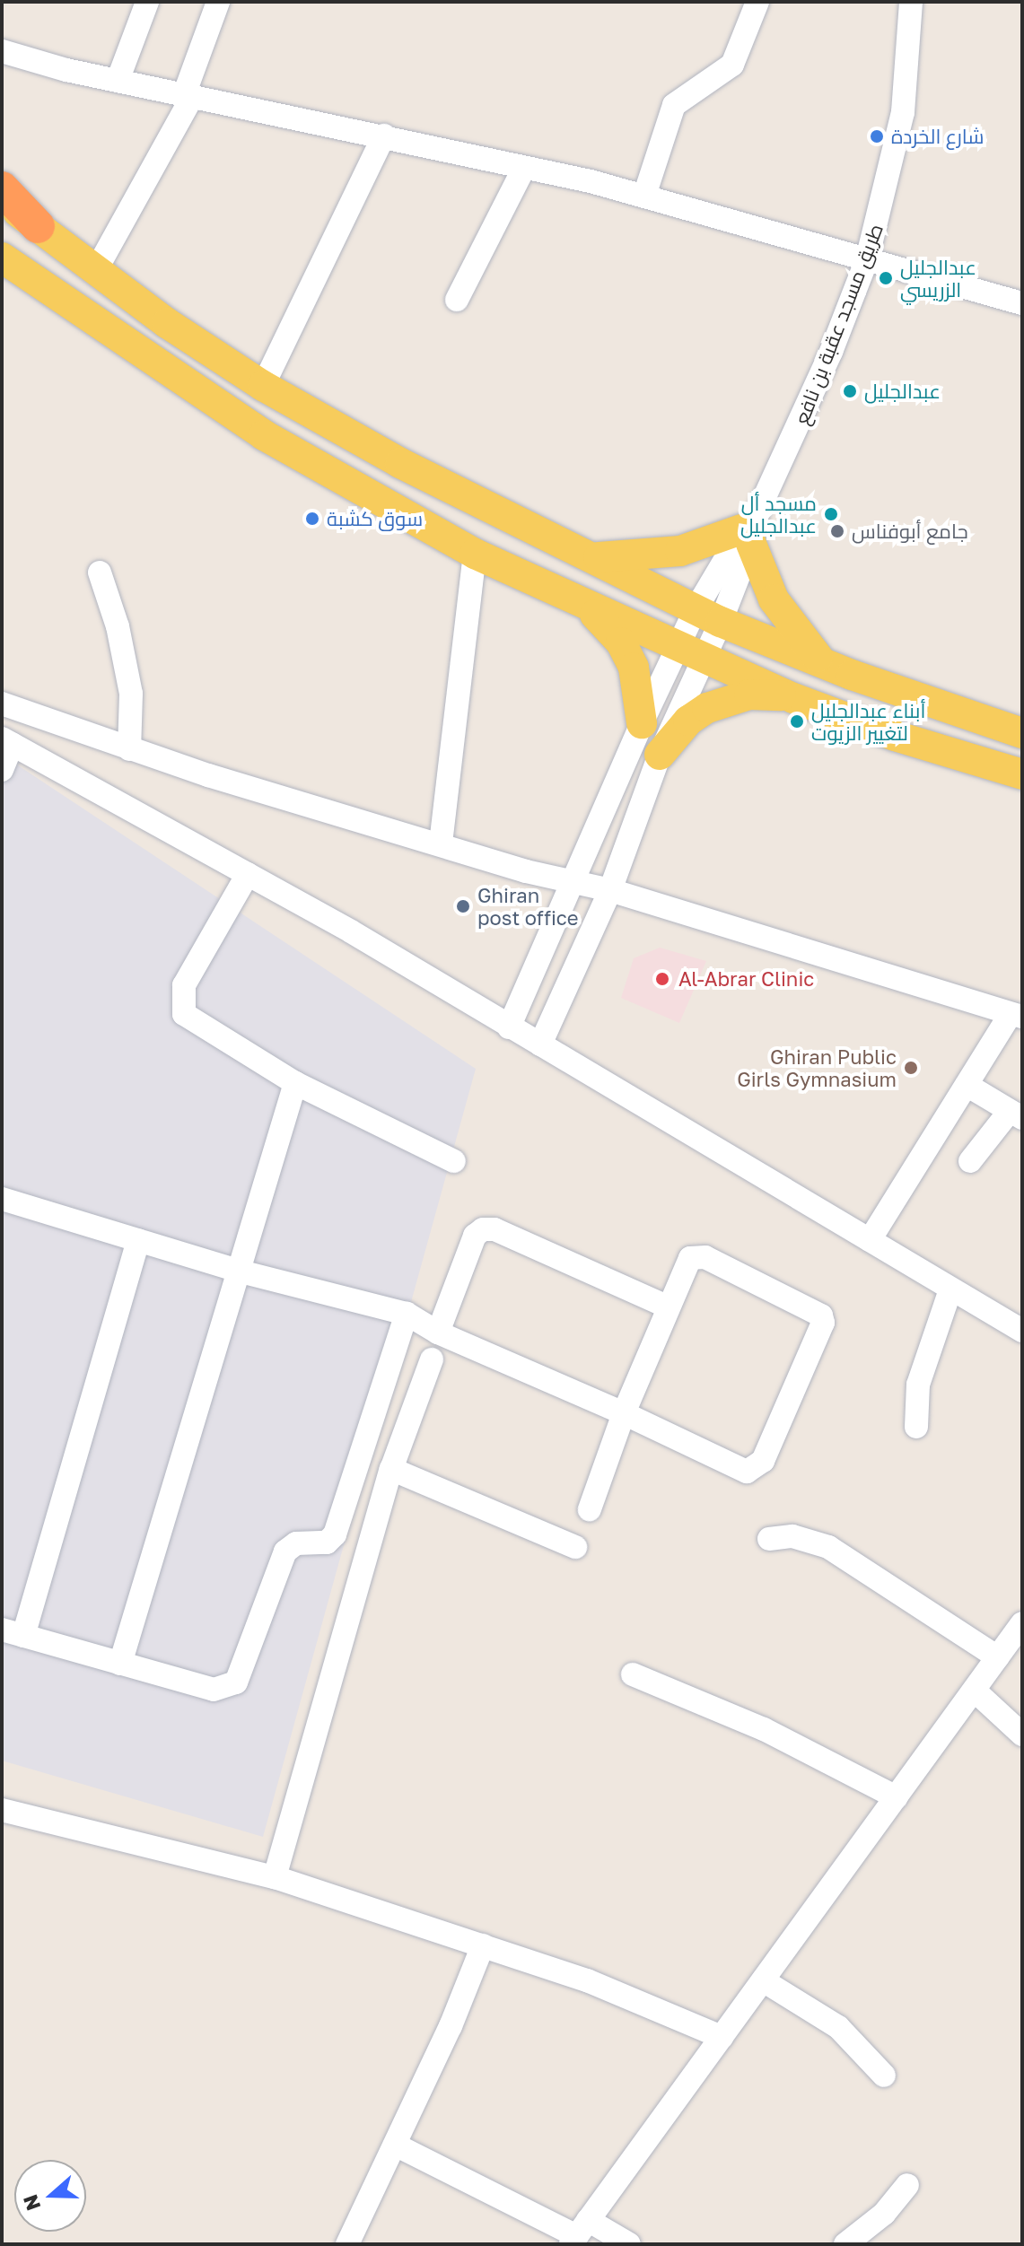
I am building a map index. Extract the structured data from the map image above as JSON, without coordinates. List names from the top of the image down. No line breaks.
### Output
{"streets":{"street":["طريق مسجد عقبة بن نافع"]},"places":["شارع الخردة","عبدالجليل الزريسي","عبدالجليل","مسجد أل عبدالجليل","سوق كشبة","جامع أبوفناس","أبناء عبدالجليل لتغيير الزيوت","Ghiran post office","Al-Abrar Clinic","Ghiran Public Girls Gymnasium"],"north":"left"}
